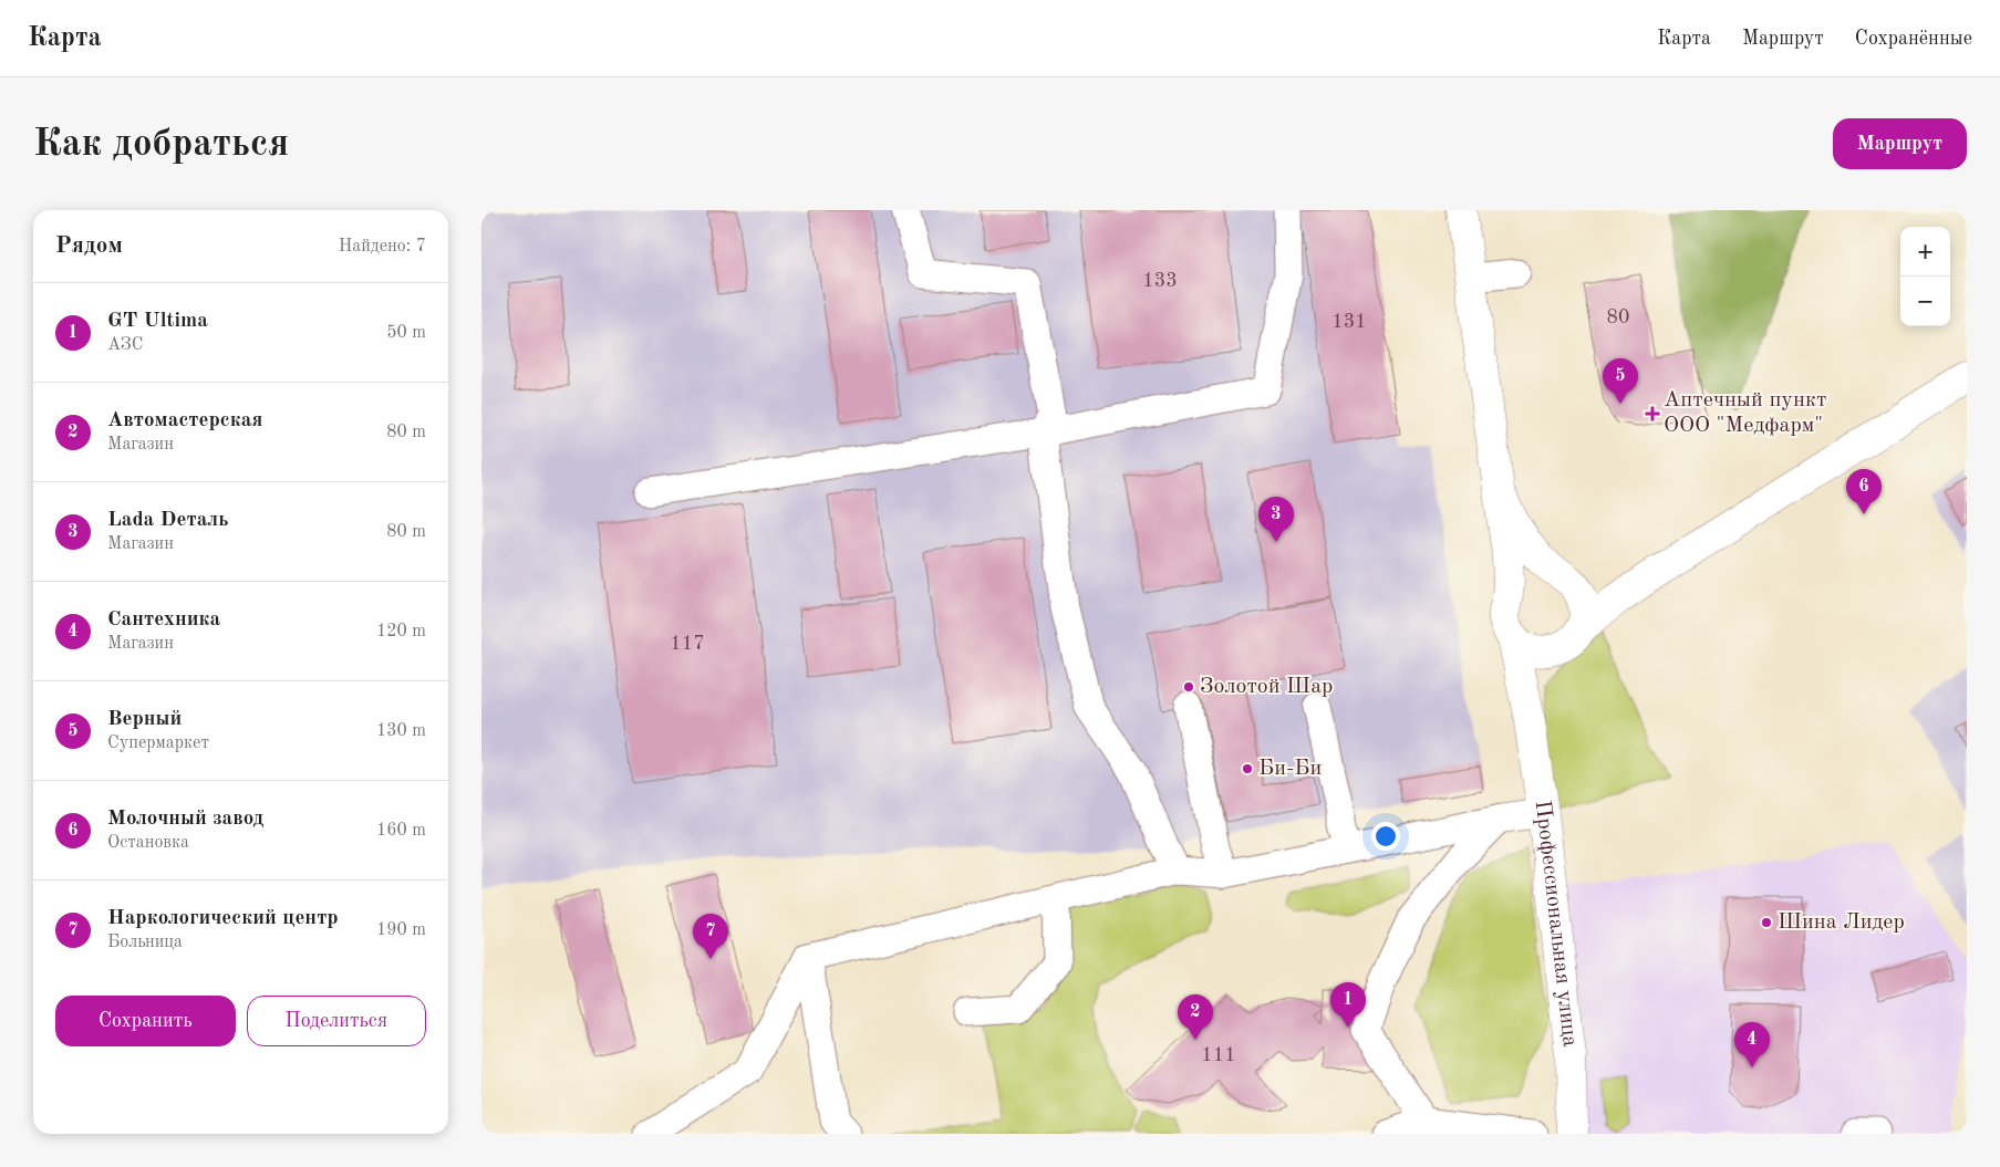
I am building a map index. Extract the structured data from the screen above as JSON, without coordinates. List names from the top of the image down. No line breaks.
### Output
{"streets":{"main road":["Профессиональная улица"]},"places":{"health":["Аптечный пункт ООО \"Медфарм\""],"other":["Золотой Шар","Би-Би","Шина Лидер"]},"house_numbers":["133","80","131","117","111"],"page":{"header":"Карта","nav":["Карта","Маршрут","Сохранённые"],"buttons":["Маршрут",["Сохранить","Поделиться"]],"title":"Как добраться","heading":["Рядом","Найдено: 7"],"map_buttons":["+","−"],"list":[{"mark":"1","name":"GT Ultima","note":"АЗС","value":"50 m"},{"mark":"2","name":"Автомастерская","note":"Магазин","value":"80 m"},{"mark":"3","name":"Lada Dеталь","note":"Магазин","value":"80 m"},{"mark":"4","name":"Сантехника","note":"Магазин","value":"120 m"},{"mark":"5","name":"Верный","note":"Супермаркет","value":"130 m"},{"mark":"6","name":"Молочный завод","note":"Остановка","value":"160 m"},{"mark":"7","name":"Наркологический центр","note":"Больница","value":"190 m"}],"pins":["5","6","3","7","1","2","4"]}}
